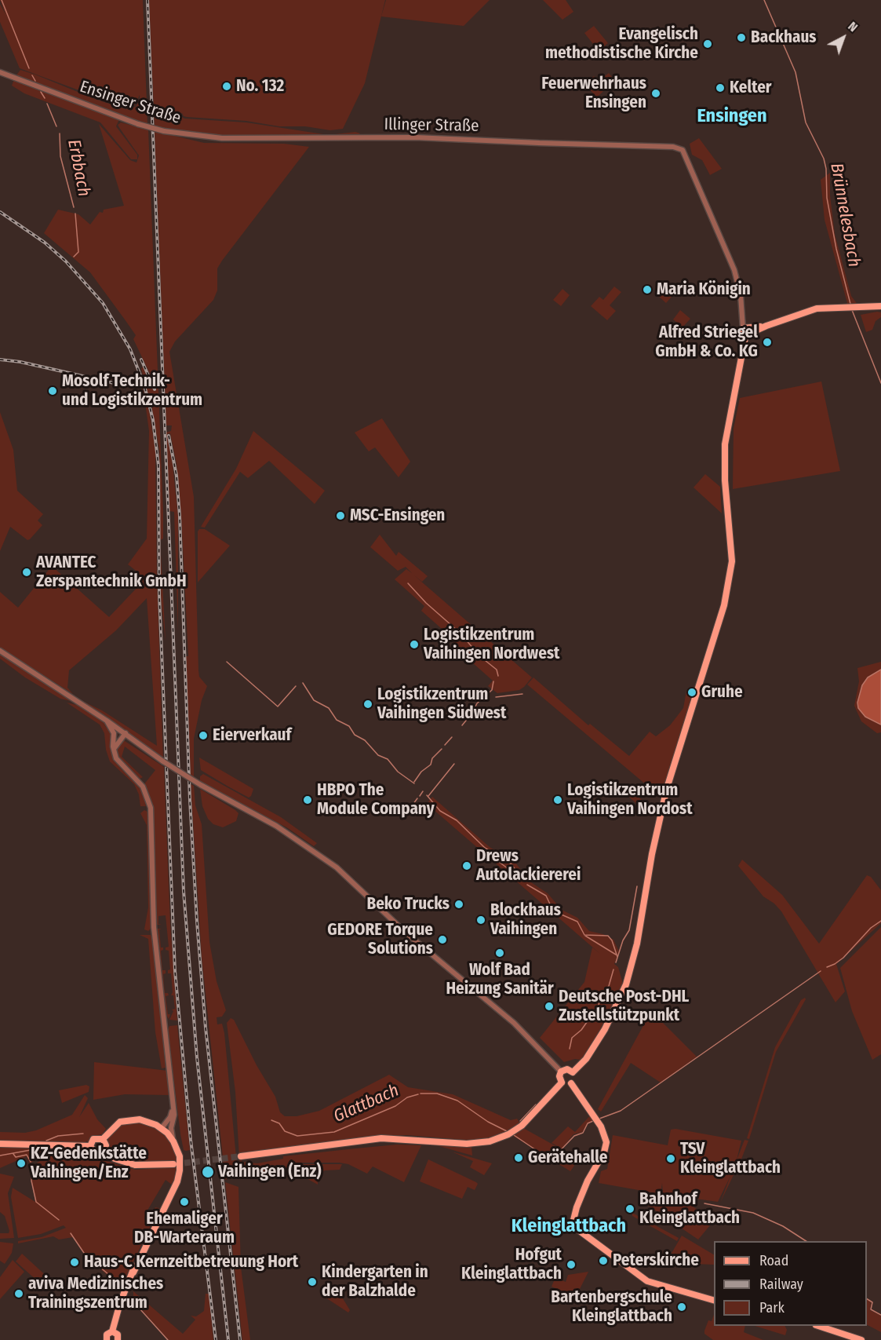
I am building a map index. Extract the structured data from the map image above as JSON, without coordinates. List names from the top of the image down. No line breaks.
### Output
{"streets":{"street":["Ensinger Straße","Illinger Straße"]},"crossings":[["Ensinger Straße","Illinger Straße"]],"districts":["Ensingen","Kleinglattbach"],"water":["Erbbach","Brünnelesbach","Glattbach"],"places":["Backhaus","Evangelisch methodistische Kirche","No. 132","Kelter","Feuerwehrhaus Ensingen","Maria Königin","Alfred Striegel GmbH & Co. KG","Mosolf Technik- und Logistikzentrum","MSC-Ensingen","AVANTEC Zerspantechnik GmbH","Logistikzentrum Vaihingen Nordwest","Gruhe","Logistikzentrum Vaihingen Südwest","Eierverkauf","HBPO The Module Company","Logistikzentrum Vaihingen Nordost","Drews Autolackiererei","Beko Trucks","Blockhaus Vaihingen","GEDORE Torque Solutions","Wolf Bad Heizung Sanitär","Deutsche Post-DHL Zustellstützpunkt","Gerätehalle","TSV Kleinglattbach","KZ-Gedenkstätte Vaihingen/Enz","Vaihingen (Enz)","Ehemaliger DB-Warteraum","Bahnhof Kleinglattbach","Peterskirche","Haus-C Kernzeitbetreuung Hort","Hofgut Kleinglattbach","Kindergarten in der Balzhalde","aviva Medizinisches Trainingszentrum","Bartenbergschule Kleinglattbach"],"legend":["Road","Railway","Park"],"north":"top right"}
